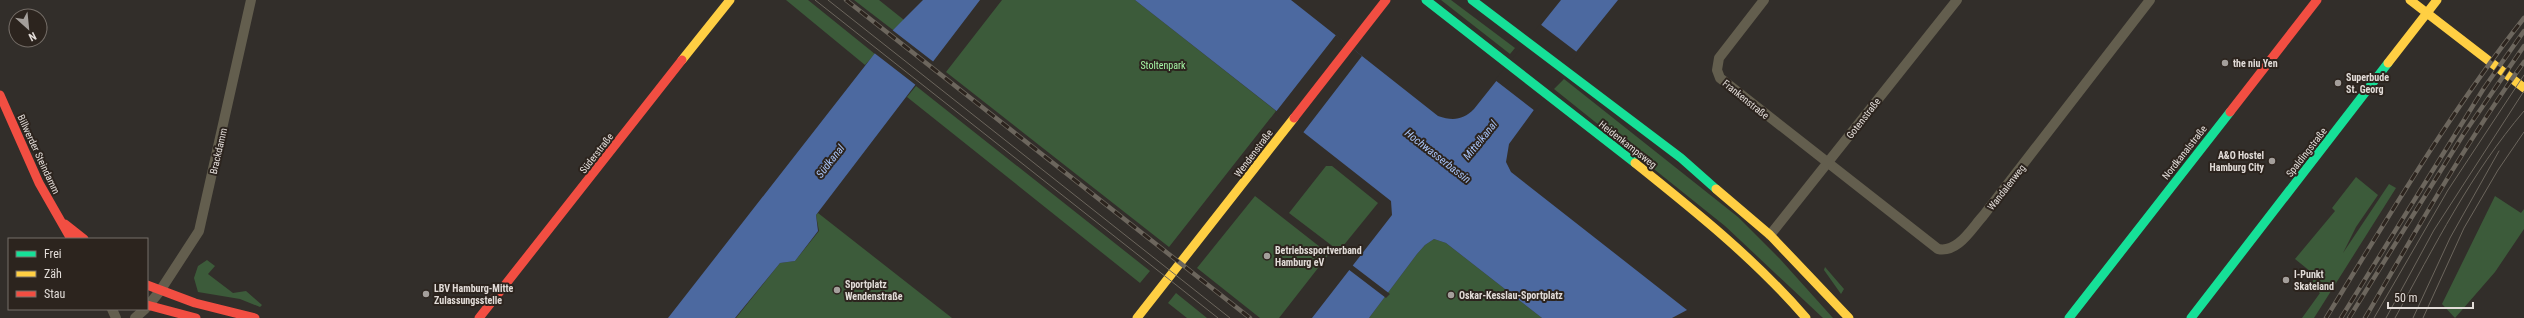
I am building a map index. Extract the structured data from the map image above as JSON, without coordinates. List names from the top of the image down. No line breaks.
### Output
{"streets":{"main road":["Heidenkampsweg","Nordkanalstraße","Spaldingstraße","Süderstraße","Wendenstraße","Billwerder Steindamm"],"street":["Frankenstraße","Gotenstraße","Brackdamm","Wandalenweg"]},"crossings":[["Frankenstraße","Gotenstraße"],["Frankenstraße","Wandalenweg"],["Gotenstraße","Wandalenweg"]],"water":["Mittelkanal","Hochwasserbassin","Südkanal"],"parks":["Stoltenpark"],"places":["the niu Yen","Superbude St. Georg","A&O Hostel Hamburg City","Betriebssportverband Hamburg eV","I-Punkt Skateland","Sportplatz Wendenstraße","LBV Hamburg-Mitte Zulassungsstelle","Oskar-Kesslau-Sportplatz"],"legend":["Frei","Zäh","Stau"],"scale_bar":"50 m","north":"bottom right"}
